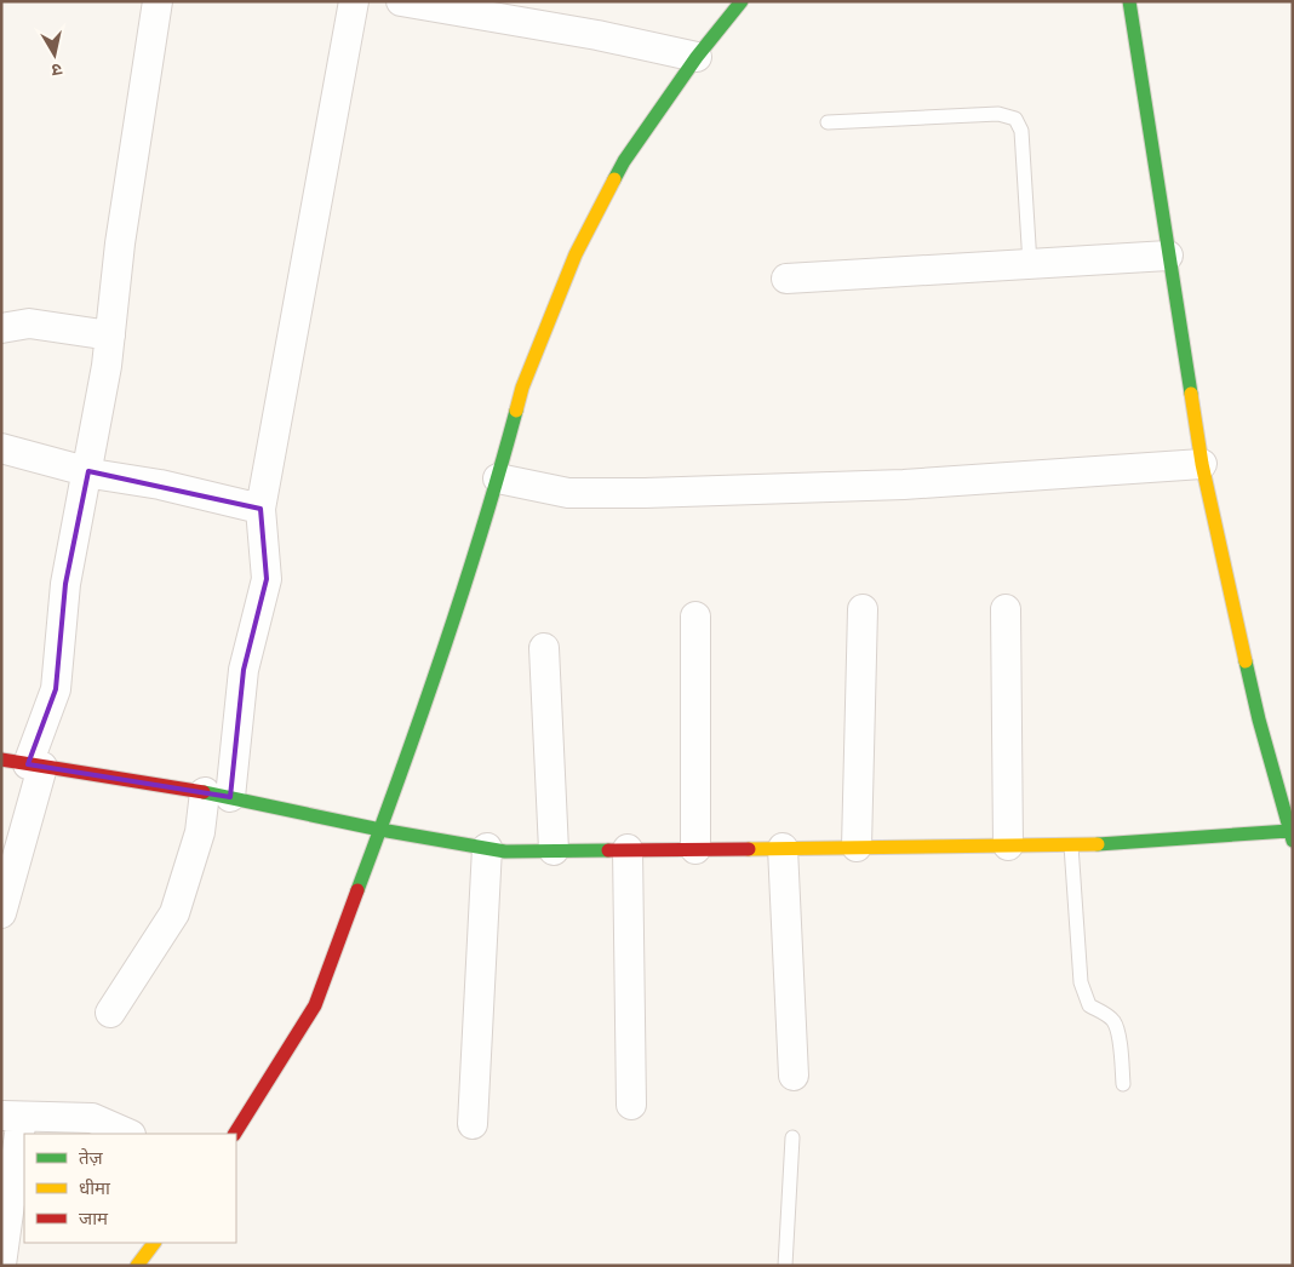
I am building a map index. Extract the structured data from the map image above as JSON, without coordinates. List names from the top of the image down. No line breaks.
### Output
{"legend":["तेज़","धीमा","जाम"],"north":"bottom"}
